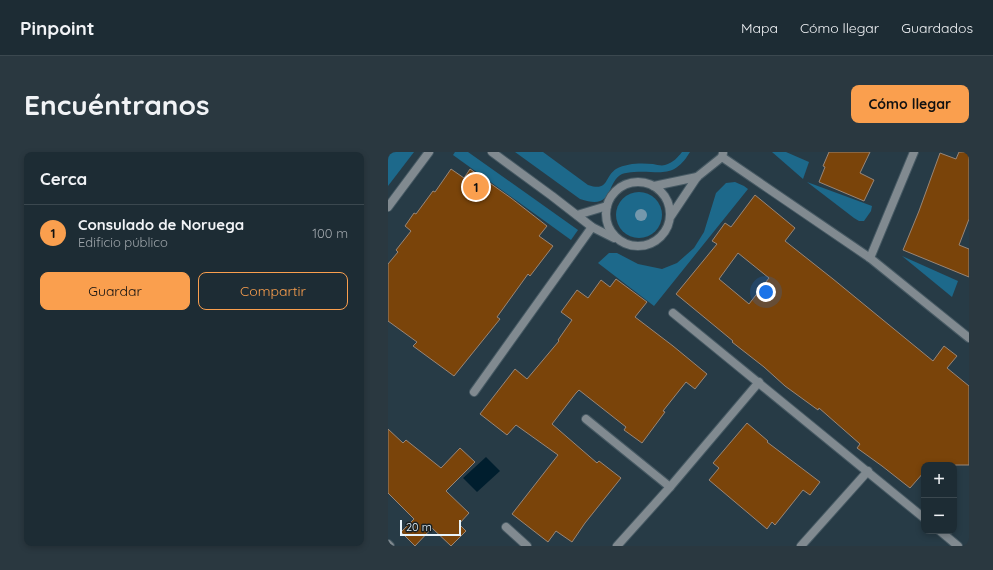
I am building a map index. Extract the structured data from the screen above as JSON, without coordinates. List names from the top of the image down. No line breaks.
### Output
{"scale_bar":"20 m","page":{"header":"Pinpoint","nav":["Mapa","Cómo llegar","Guardados"],"buttons":["Cómo llegar",["Guardar","Compartir"]],"title":"Encuéntranos","heading":"Cerca","pins":"1","list":[{"mark":"1","name":"Consulado de Noruega","note":"Edificio público","value":"100 m"}],"map_buttons":["+","−"],"scale":"20 m"}}
